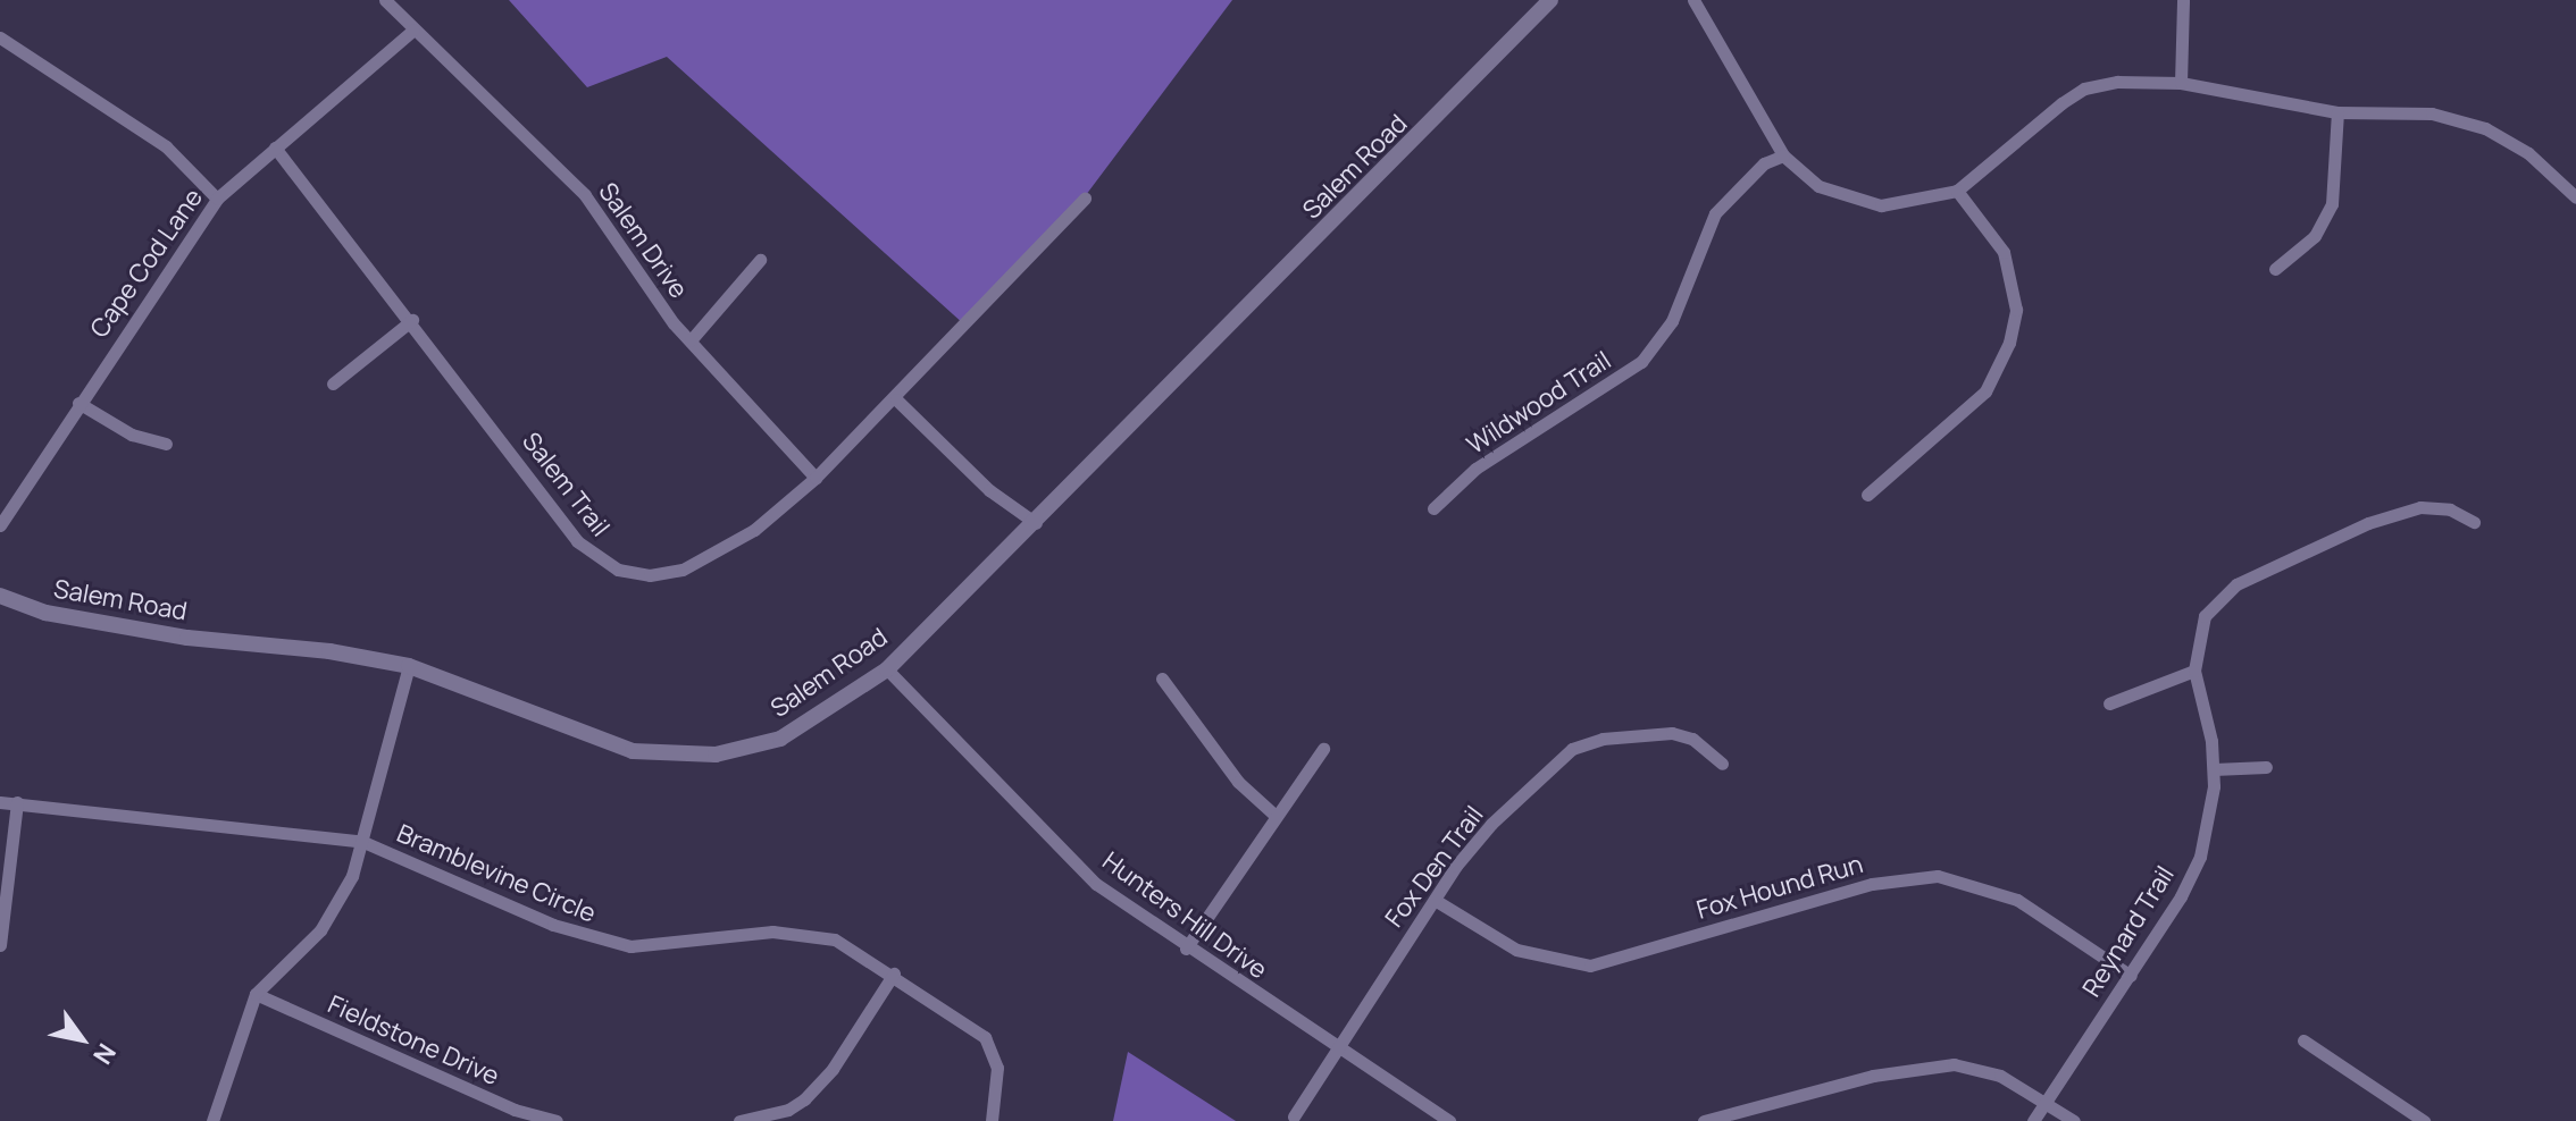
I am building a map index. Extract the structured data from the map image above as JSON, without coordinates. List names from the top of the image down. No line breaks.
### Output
{"streets":{"street":["Salem Road","Salem Drive","Cape Cod Lane","Wildwood Trail","Salem Trail","Fox Den Trail","Bramblevine Circle","Fox Hound Run","Hunters Hill Drive","Reynard Trail","Fieldstone Drive"]},"crossings":[["Salem Road","Bramblevine Circle"],["Salem Road","Hunters Hill Drive"],["Salem Drive","Cape Cod Lane"],["Salem Drive","Salem Trail"],["Cape Cod Lane","Salem Trail"],["Fox Den Trail","Fox Hound Run"],["Fox Den Trail","Hunters Hill Drive"],["Bramblevine Circle","Fieldstone Drive"],["Fox Hound Run","Reynard Trail"]],"north":"bottom right"}
